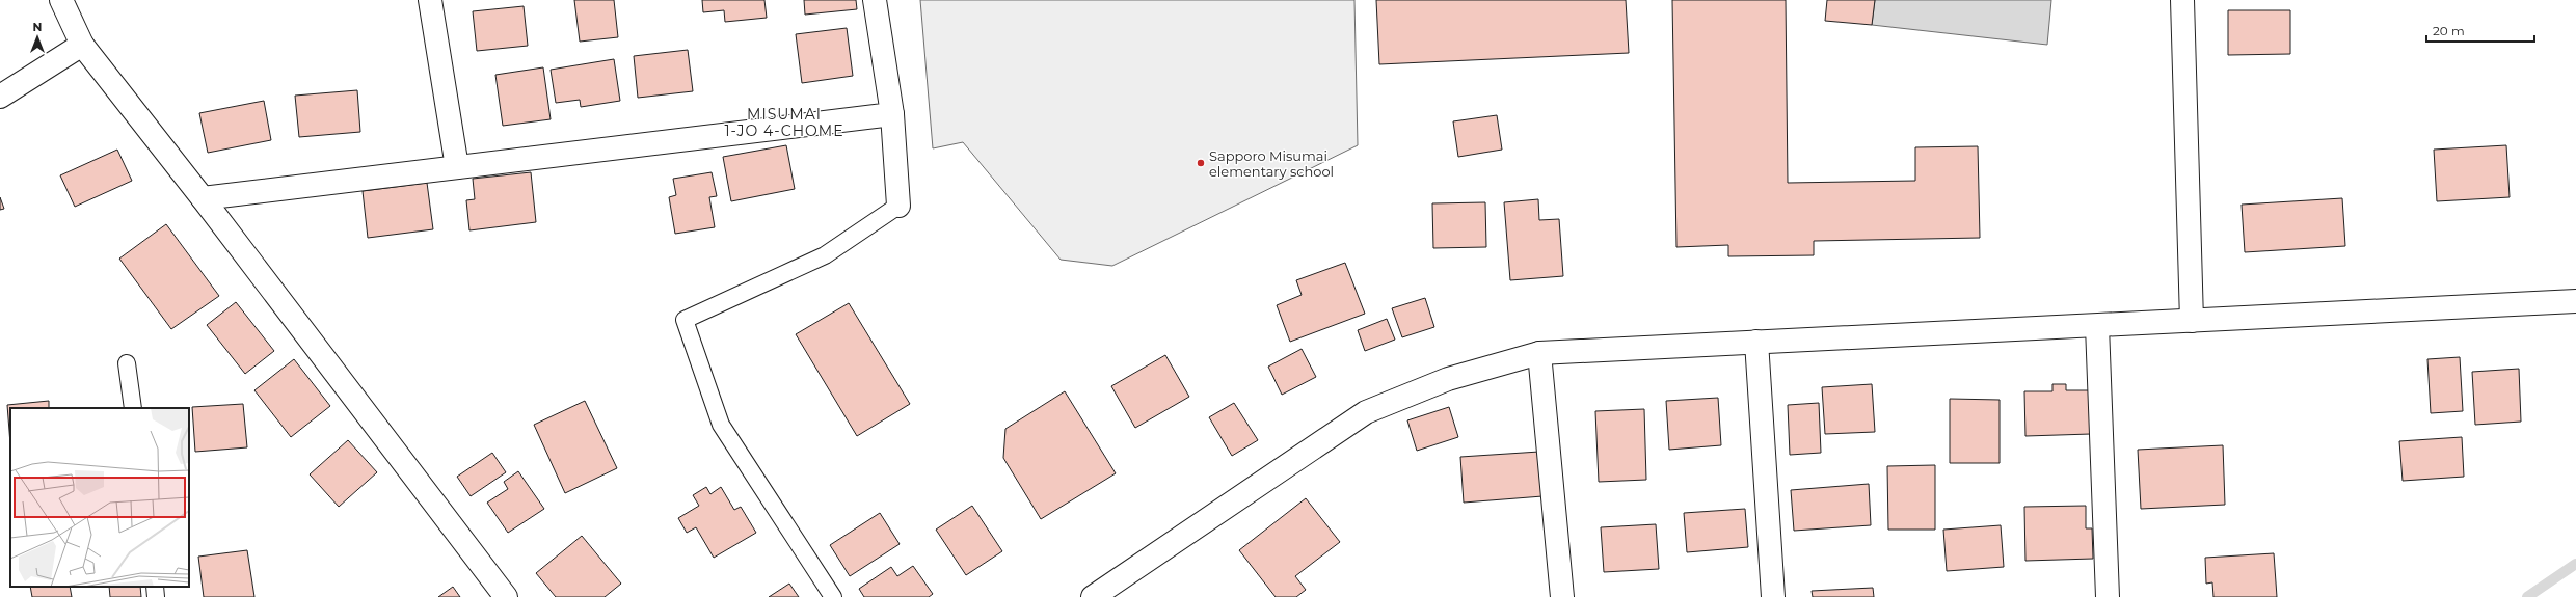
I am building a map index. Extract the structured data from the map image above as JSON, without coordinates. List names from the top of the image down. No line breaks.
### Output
{"districts":["MISUMAI 1-JO 4-CHOME"],"places":["Sapporo Misumai elementary school"],"scale_bar":"20 m","north":"top"}
